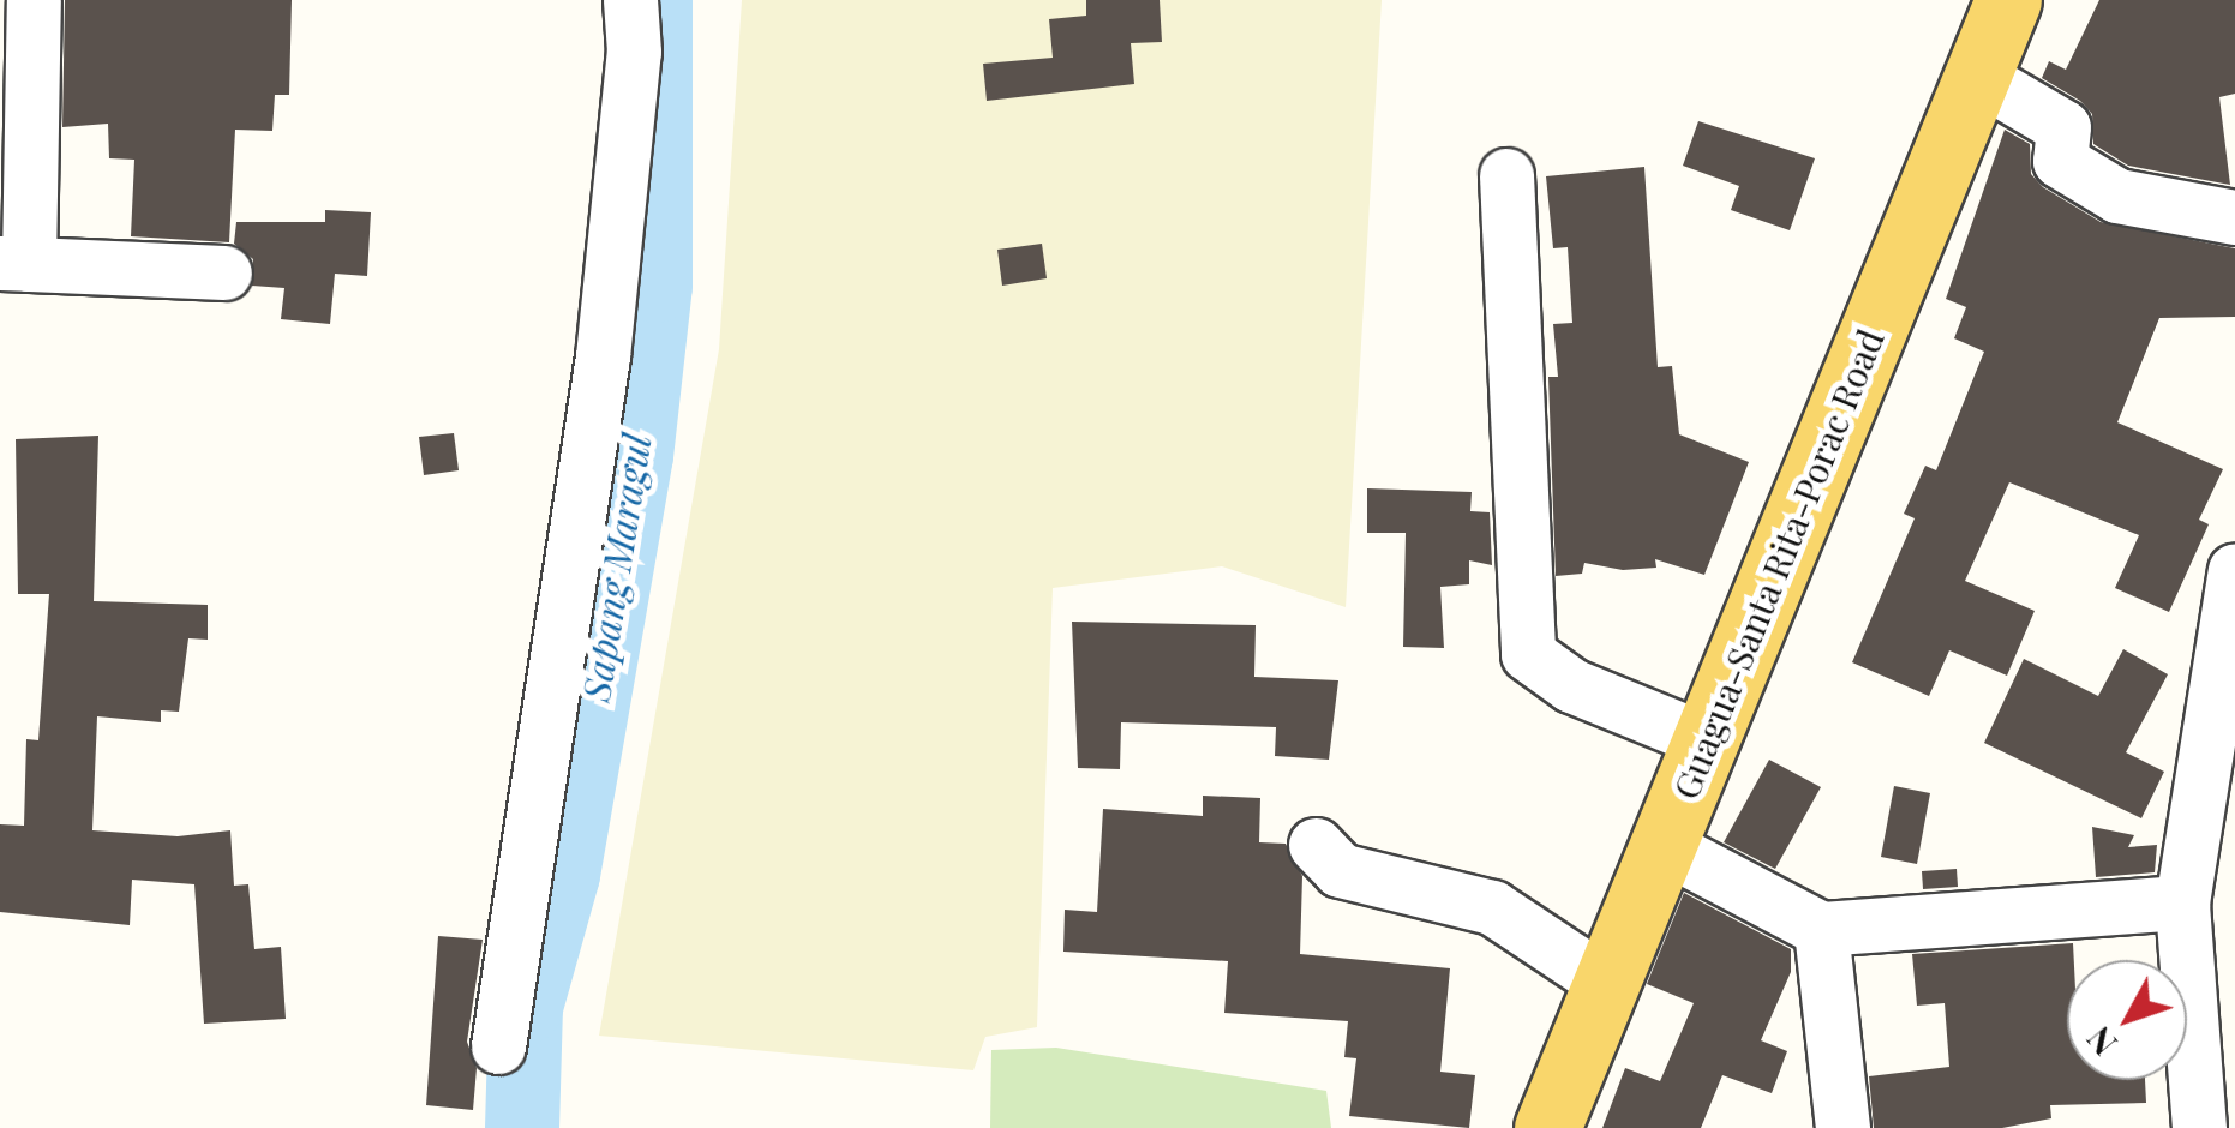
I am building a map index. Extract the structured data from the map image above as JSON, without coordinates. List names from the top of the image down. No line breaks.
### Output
{"streets":{"main road":["Guagua-Santa Rita-Porac Road"]},"water":["Sapang Maragul"],"north":"bottom left"}
